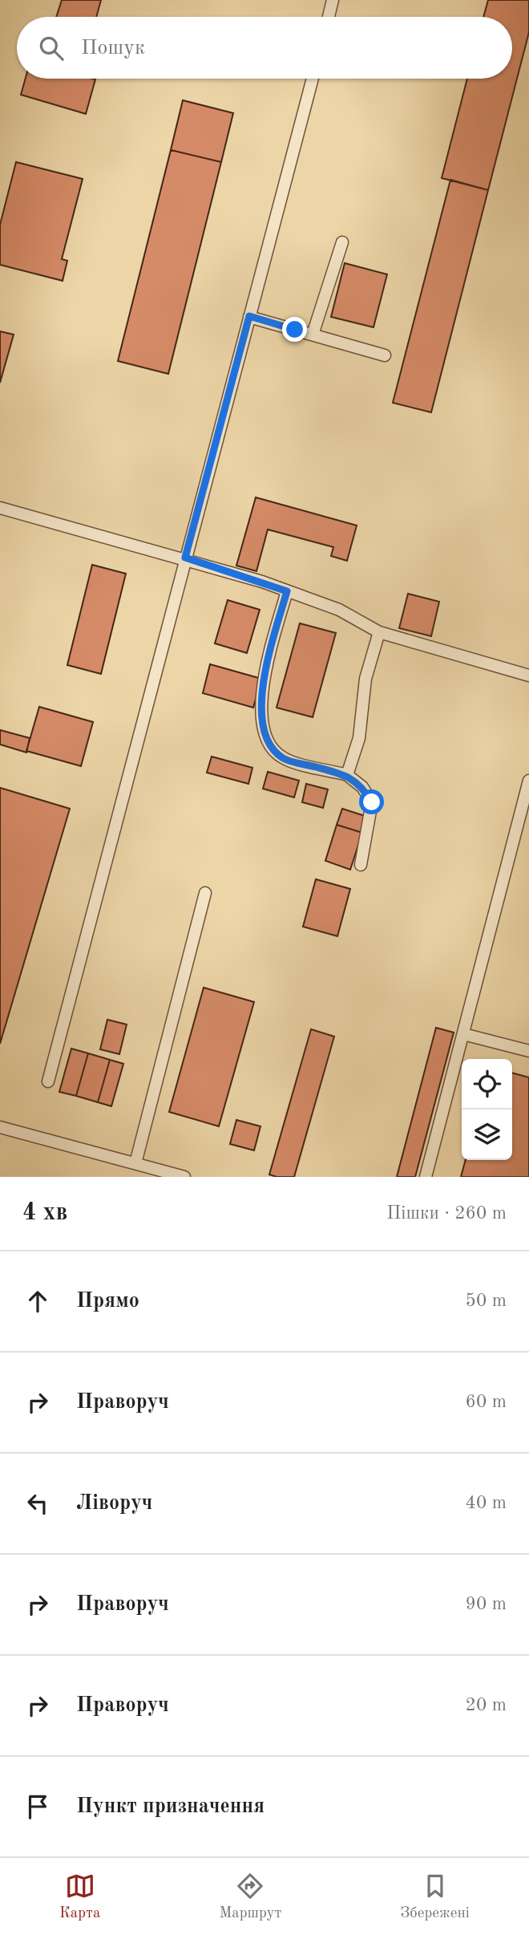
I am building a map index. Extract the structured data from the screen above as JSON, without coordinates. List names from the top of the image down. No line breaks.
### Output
{"page":{"search":"Пошук","heading":["4 хв","Пішки · 260 m"],"list":[["Прямо","50 m"],["Праворуч","60 m"],["Ліворуч","40 m"],["Праворуч","90 m"],["Праворуч","20 m"],"Пункт призначення"],"nav":["Карта","Маршрут","Збережені"]}}
